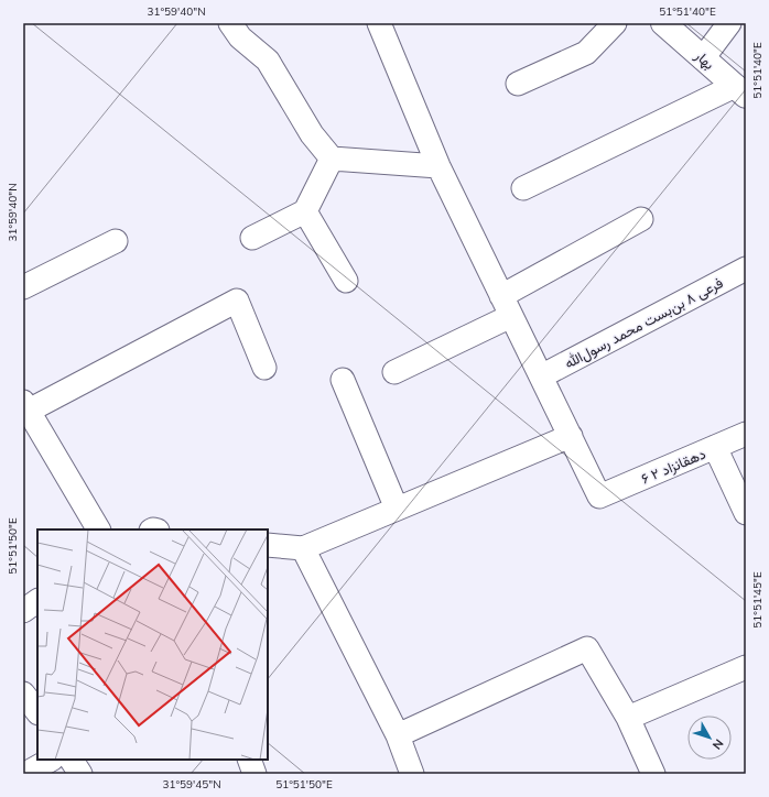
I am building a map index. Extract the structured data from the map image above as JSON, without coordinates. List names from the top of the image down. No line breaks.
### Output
{"streets":{"street":["بهار","فرعی ۸ بن‌بست محمد رسول‌الله","۶ دهقانزاد ۲"]},"north":"bottom right","coordinates":["31°59'40\"N","51°51'40\"E","51°51'50\"E","51°51'45\"E","31°59'45\"N"]}
